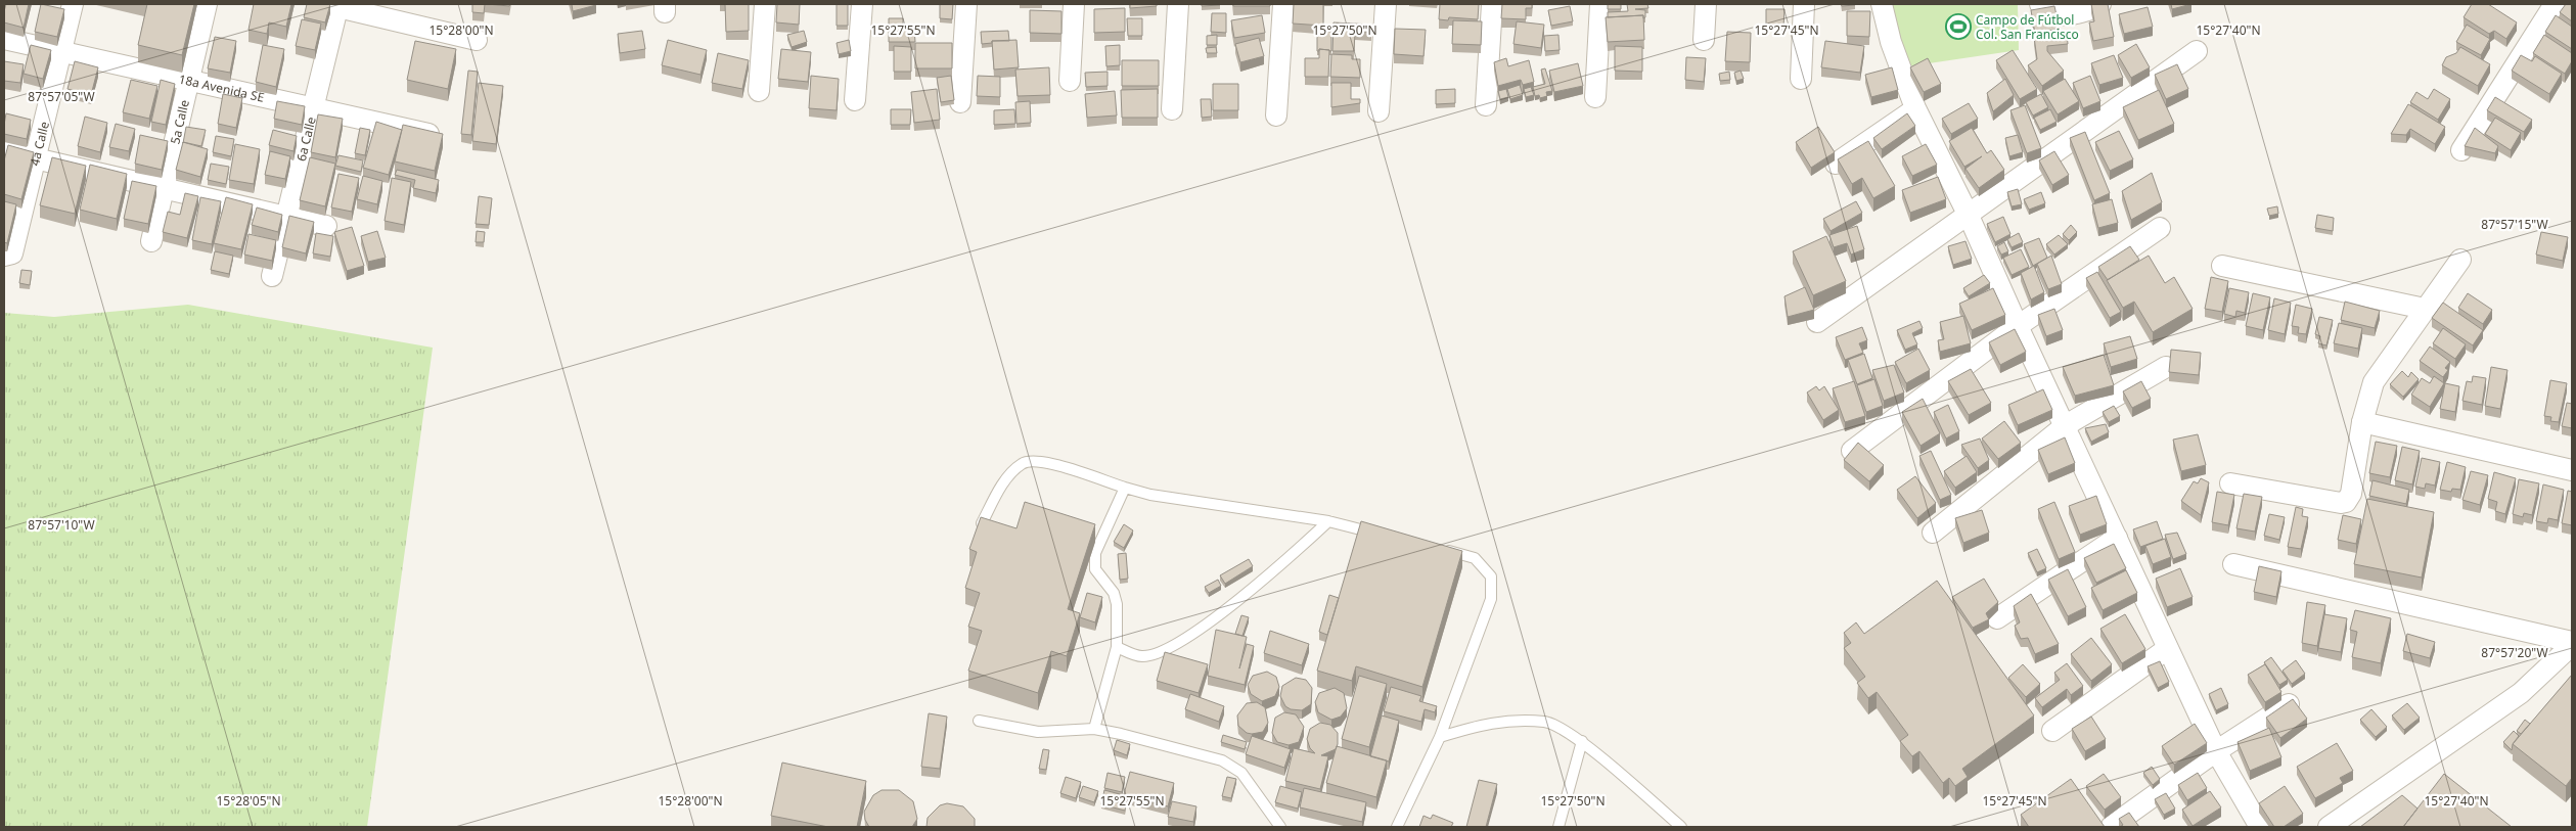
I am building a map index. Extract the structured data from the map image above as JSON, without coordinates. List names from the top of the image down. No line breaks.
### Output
{"streets":{"street":["18a Avenida SE","5a Calle","6a Calle","4a Calle"]},"crossings":[["18a Avenida SE","5a Calle"],["18a Avenida SE","6a Calle"],["18a Avenida SE","4a Calle"]],"places":{"sports":["Campo de Fútbol Col. San Francisco"]},"coordinates":["15°28'00\"N","15°27'55\"N","15°27'50\"N","15°27'45\"N","15°27'40\"N","87°57'05\"W","87°57'15\"W","87°57'10\"W","87°57'20\"W","15°28'05\"N"]}
